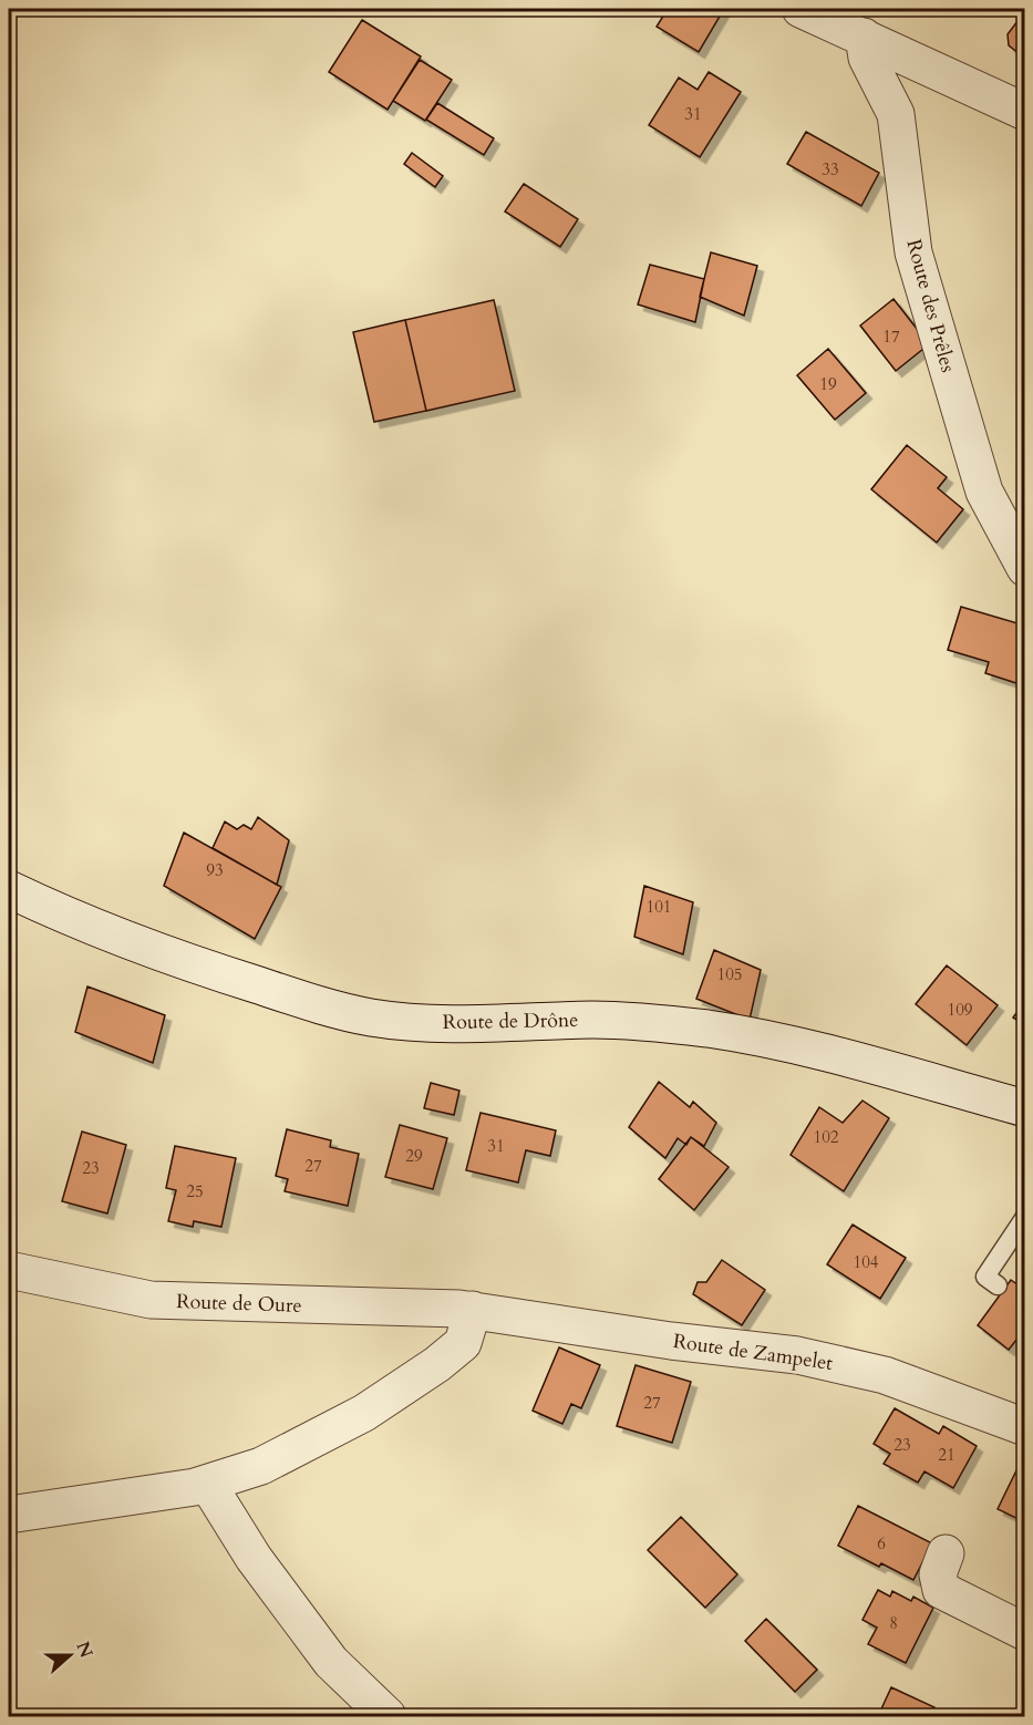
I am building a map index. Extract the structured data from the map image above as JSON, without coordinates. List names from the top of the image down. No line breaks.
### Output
{"streets":{"street":["Route des Prêles","Route de Drône","Route de Oure","Route de Zampelet"]},"crossings":[["Route de Oure","Route de Zampelet"]],"house_numbers":["31","33","17","19","93","101","105","109","102","31","29","27","23","25","104","27","23","21","6","8"],"north":"right"}
